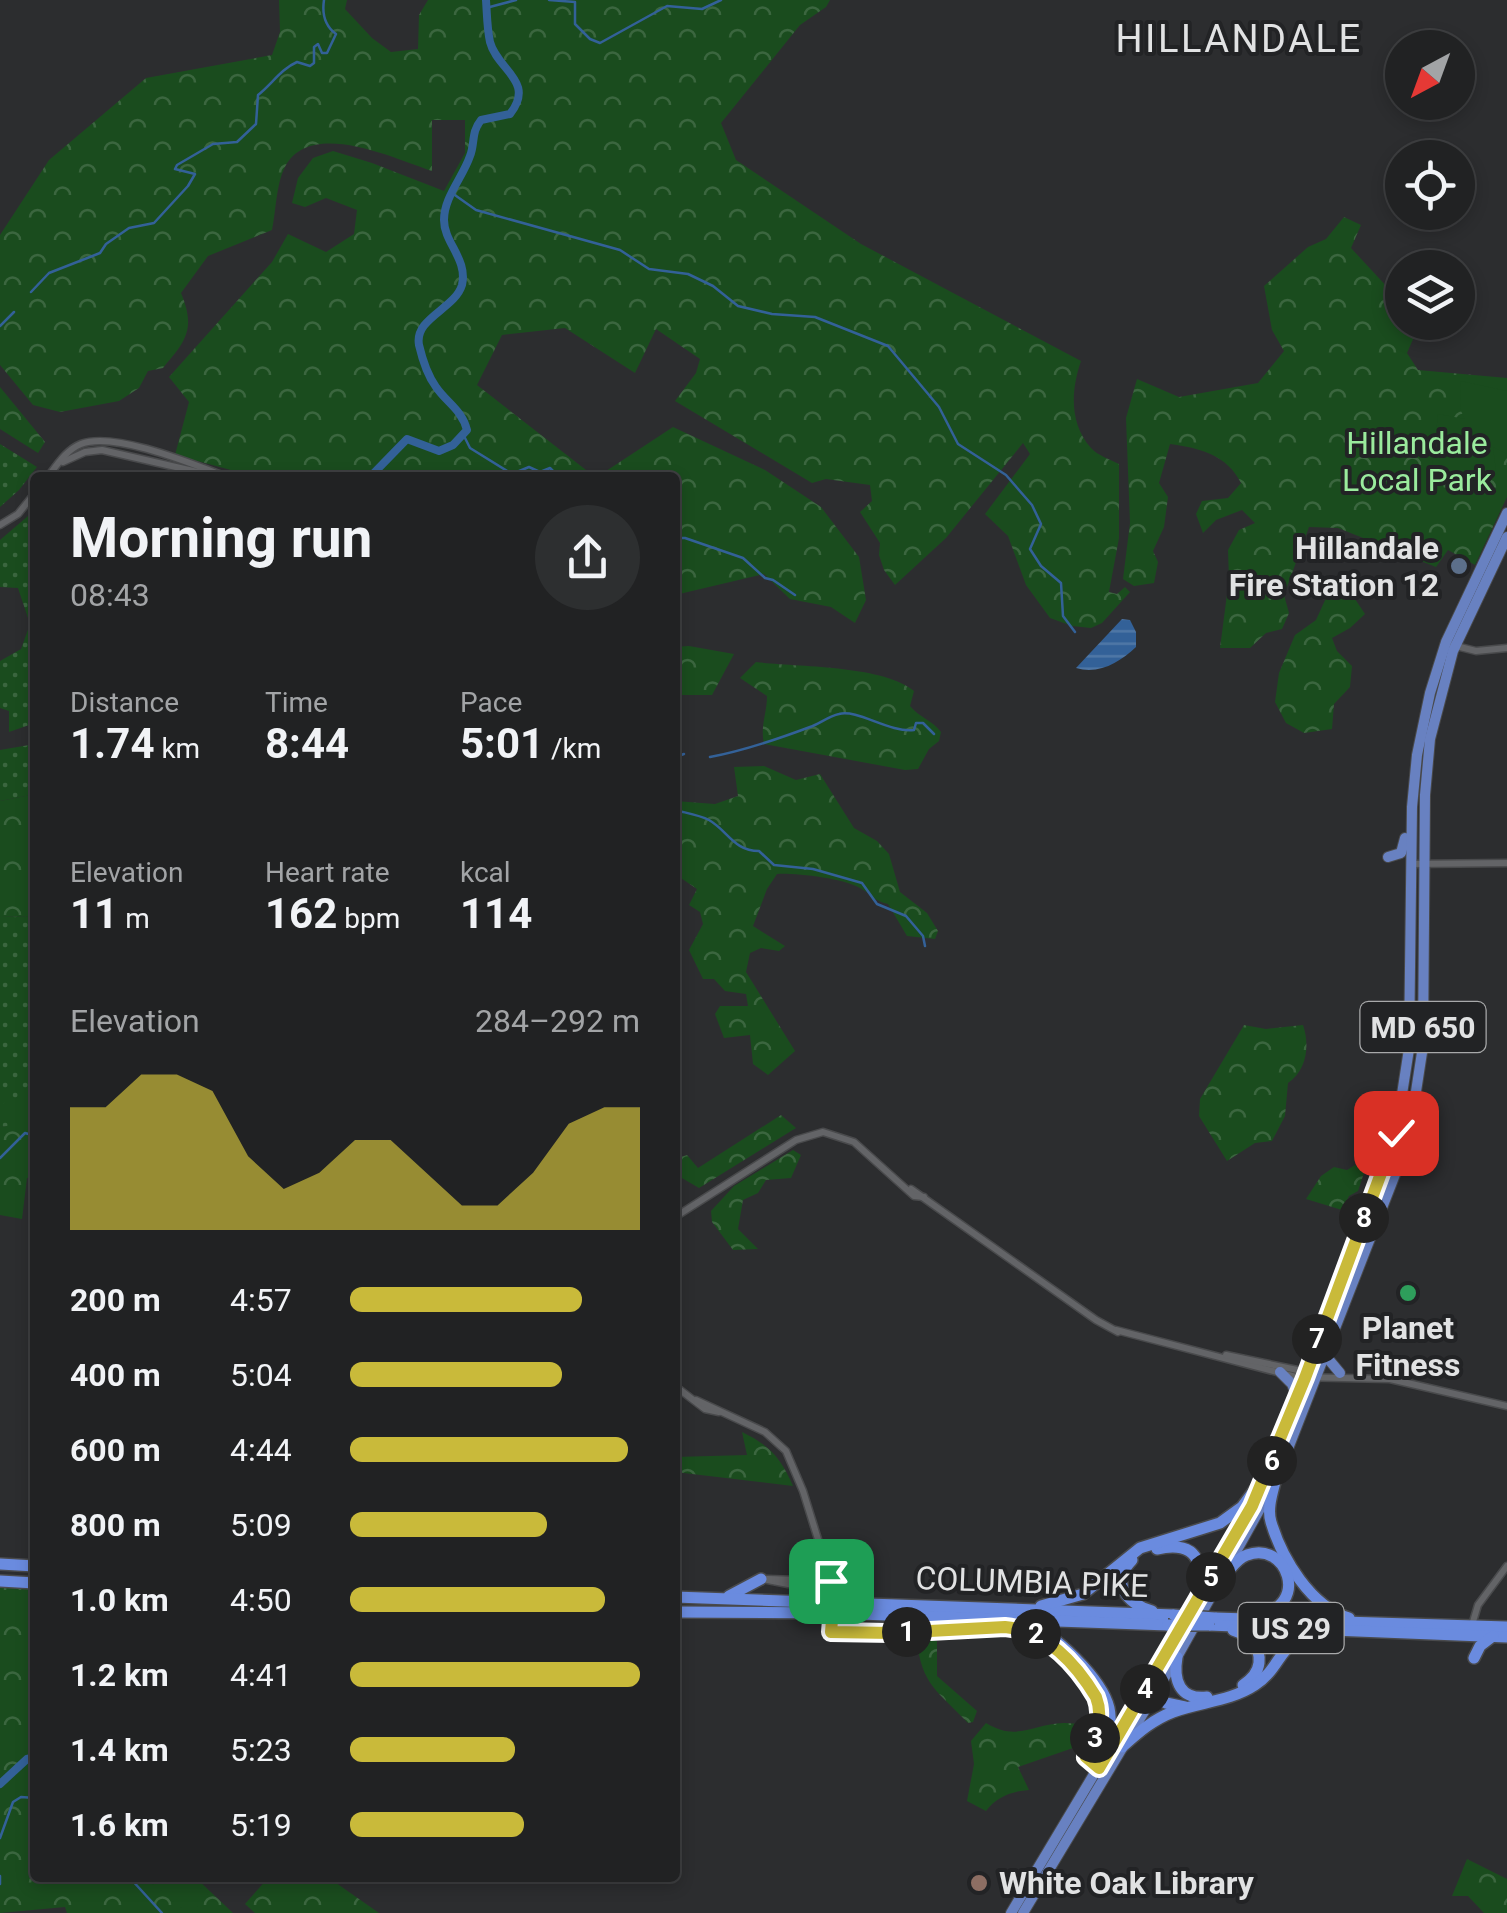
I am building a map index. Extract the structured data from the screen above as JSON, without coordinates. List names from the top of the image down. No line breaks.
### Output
{"streets":{"highway":["COLUMBIA PIKE","US 29"],"main road":["MD 650"]},"districts":["HILLANDALE"],"parks":["Hillandale Local Park"],"places":["Hillandale Fire Station 12","Planet Fitness","White Oak Library"],"north":"bottom left","page":{"heading":["Morning run","08:43"],"stats":[["Distance","1.74 km"],["Time","8:44"],["Pace","5:01 /km"],["Elevation","11 m"],["Heart rate","162 bpm"],["kcal","114"]],"chart":["Elevation","284–292 m"],"pins":["8","7","6","5","1","2","4","3"],"list":[{"name":"200 m","note":"4:57"},{"name":"400 m","note":"5:04"},{"name":"600 m","note":"4:44"},{"name":"800 m","note":"5:09"},{"name":"1.0 km","note":"4:50"},{"name":"1.2 km","note":"4:41"},{"name":"1.4 km","note":"5:23"},{"name":"1.6 km","note":"5:19"}]}}
